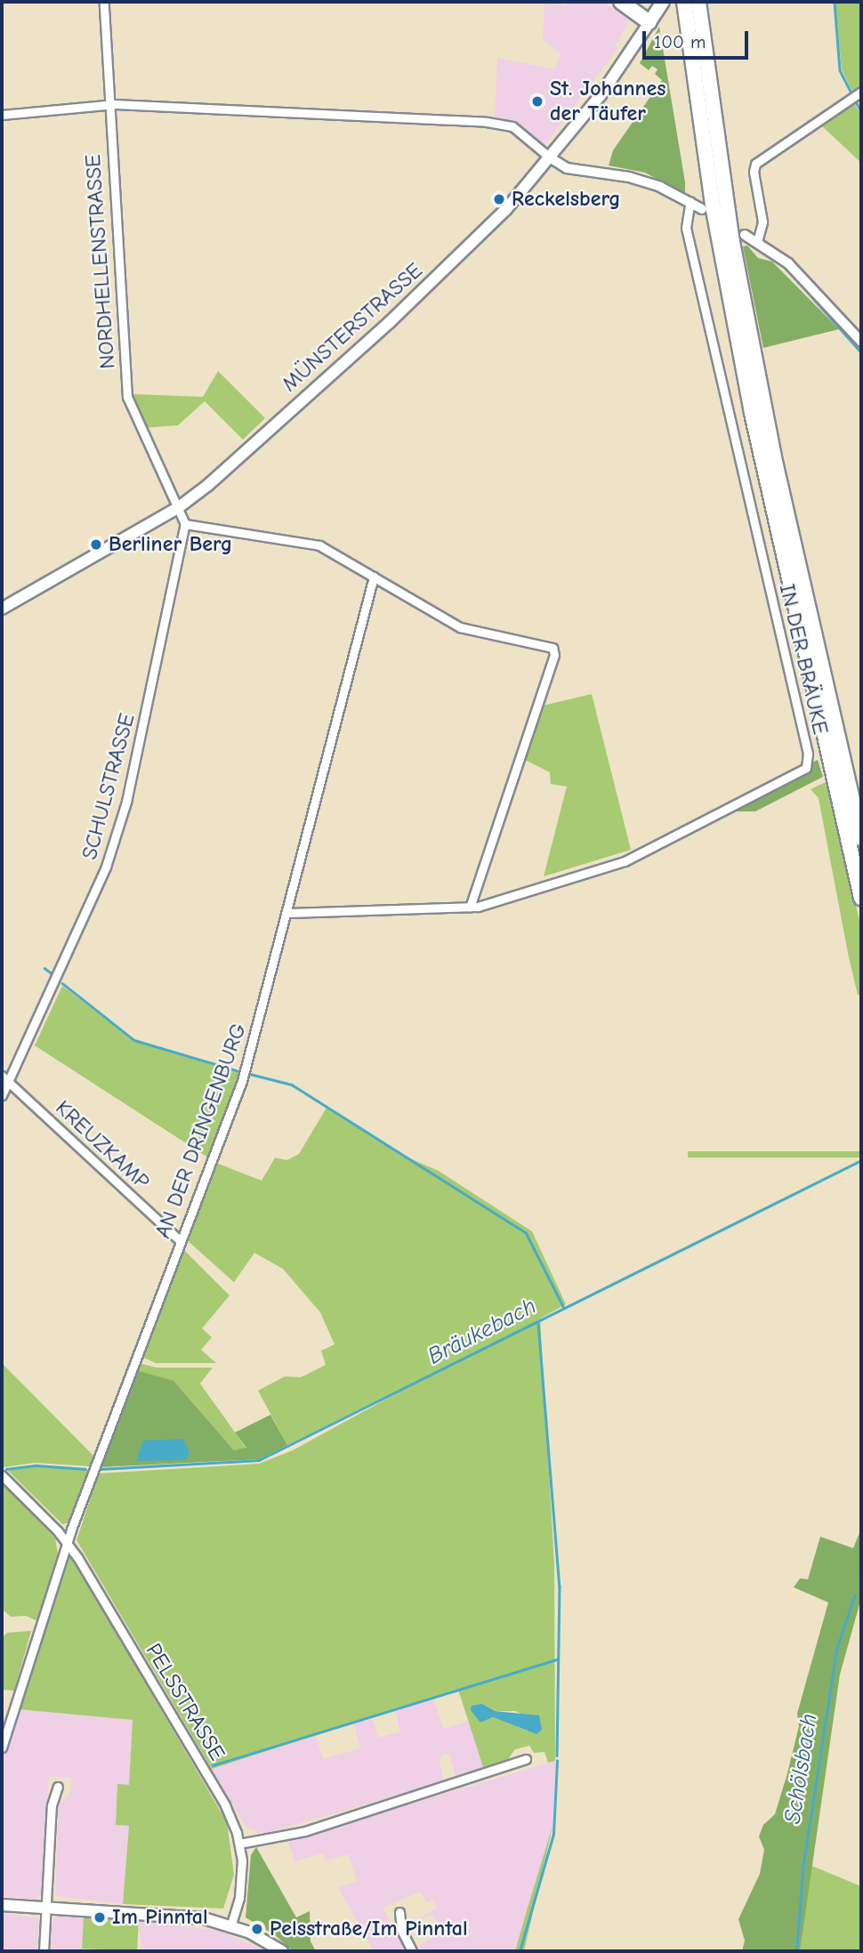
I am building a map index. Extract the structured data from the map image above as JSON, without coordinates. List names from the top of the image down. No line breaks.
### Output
{"streets":{"main road":["MÜNSTERSTRASSE"],"street":["NORDHELLENSTRASSE","IN DER BRÄUKE","SCHULSTRASSE","AN DER DRINGENBURG","KREUZKAMP","PELSSTRASSE"]},"crossings":[["NORDHELLENSTRASSE","MÜNSTERSTRASSE"],["IN DER BRÄUKE","AN DER DRINGENBURG"],["SCHULSTRASSE","KREUZKAMP"],["AN DER DRINGENBURG","KREUZKAMP"],["AN DER DRINGENBURG","PELSSTRASSE"]],"water":["Bräukebach","Schölsbach"],"places":["St. Johannes der Täufer","Reckelsberg","Berliner Berg","Im Pinntal","Pelsstraße/Im Pinntal"],"scale_bar":"100 m"}
